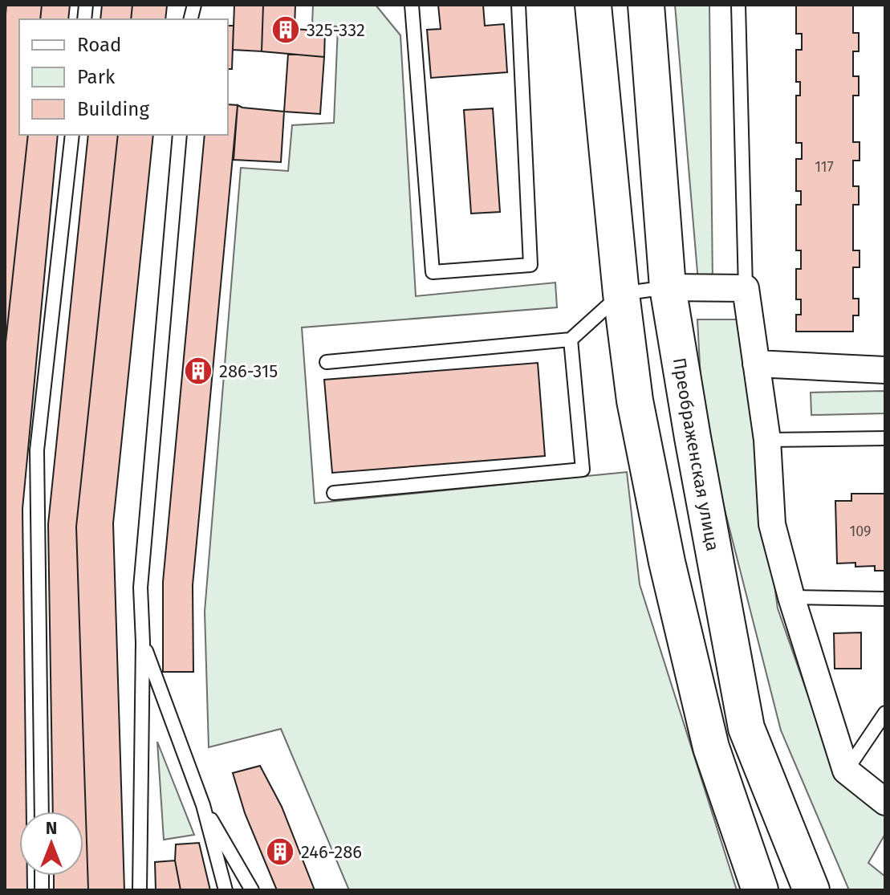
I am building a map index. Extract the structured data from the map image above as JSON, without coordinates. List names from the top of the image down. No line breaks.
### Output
{"streets":{"main road":["Преображенская улица"]},"places":{"building":["325-332","286-315","246-286"]},"house_numbers":["117","109"],"legend":["Road","Park","Building"],"north":"top"}
